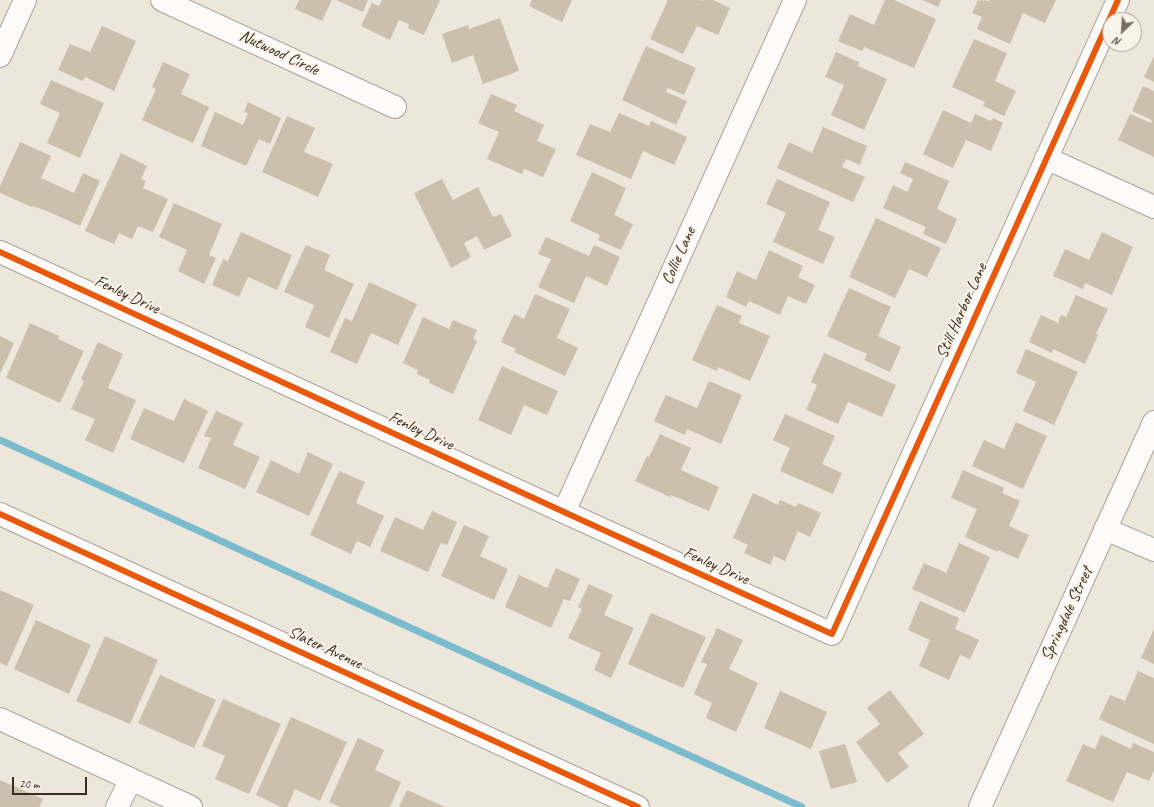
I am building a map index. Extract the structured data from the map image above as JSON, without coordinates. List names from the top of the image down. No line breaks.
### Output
{"streets":{"street":["Nutwood Circle","Collie Lane","Fenley Drive","Still Harbor Lane","Springdale Street","Slater Avenue"]},"crossings":[["Collie Lane","Fenley Drive"],["Fenley Drive","Still Harbor Lane"]],"scale_bar":"20 m","north":"bottom left"}
